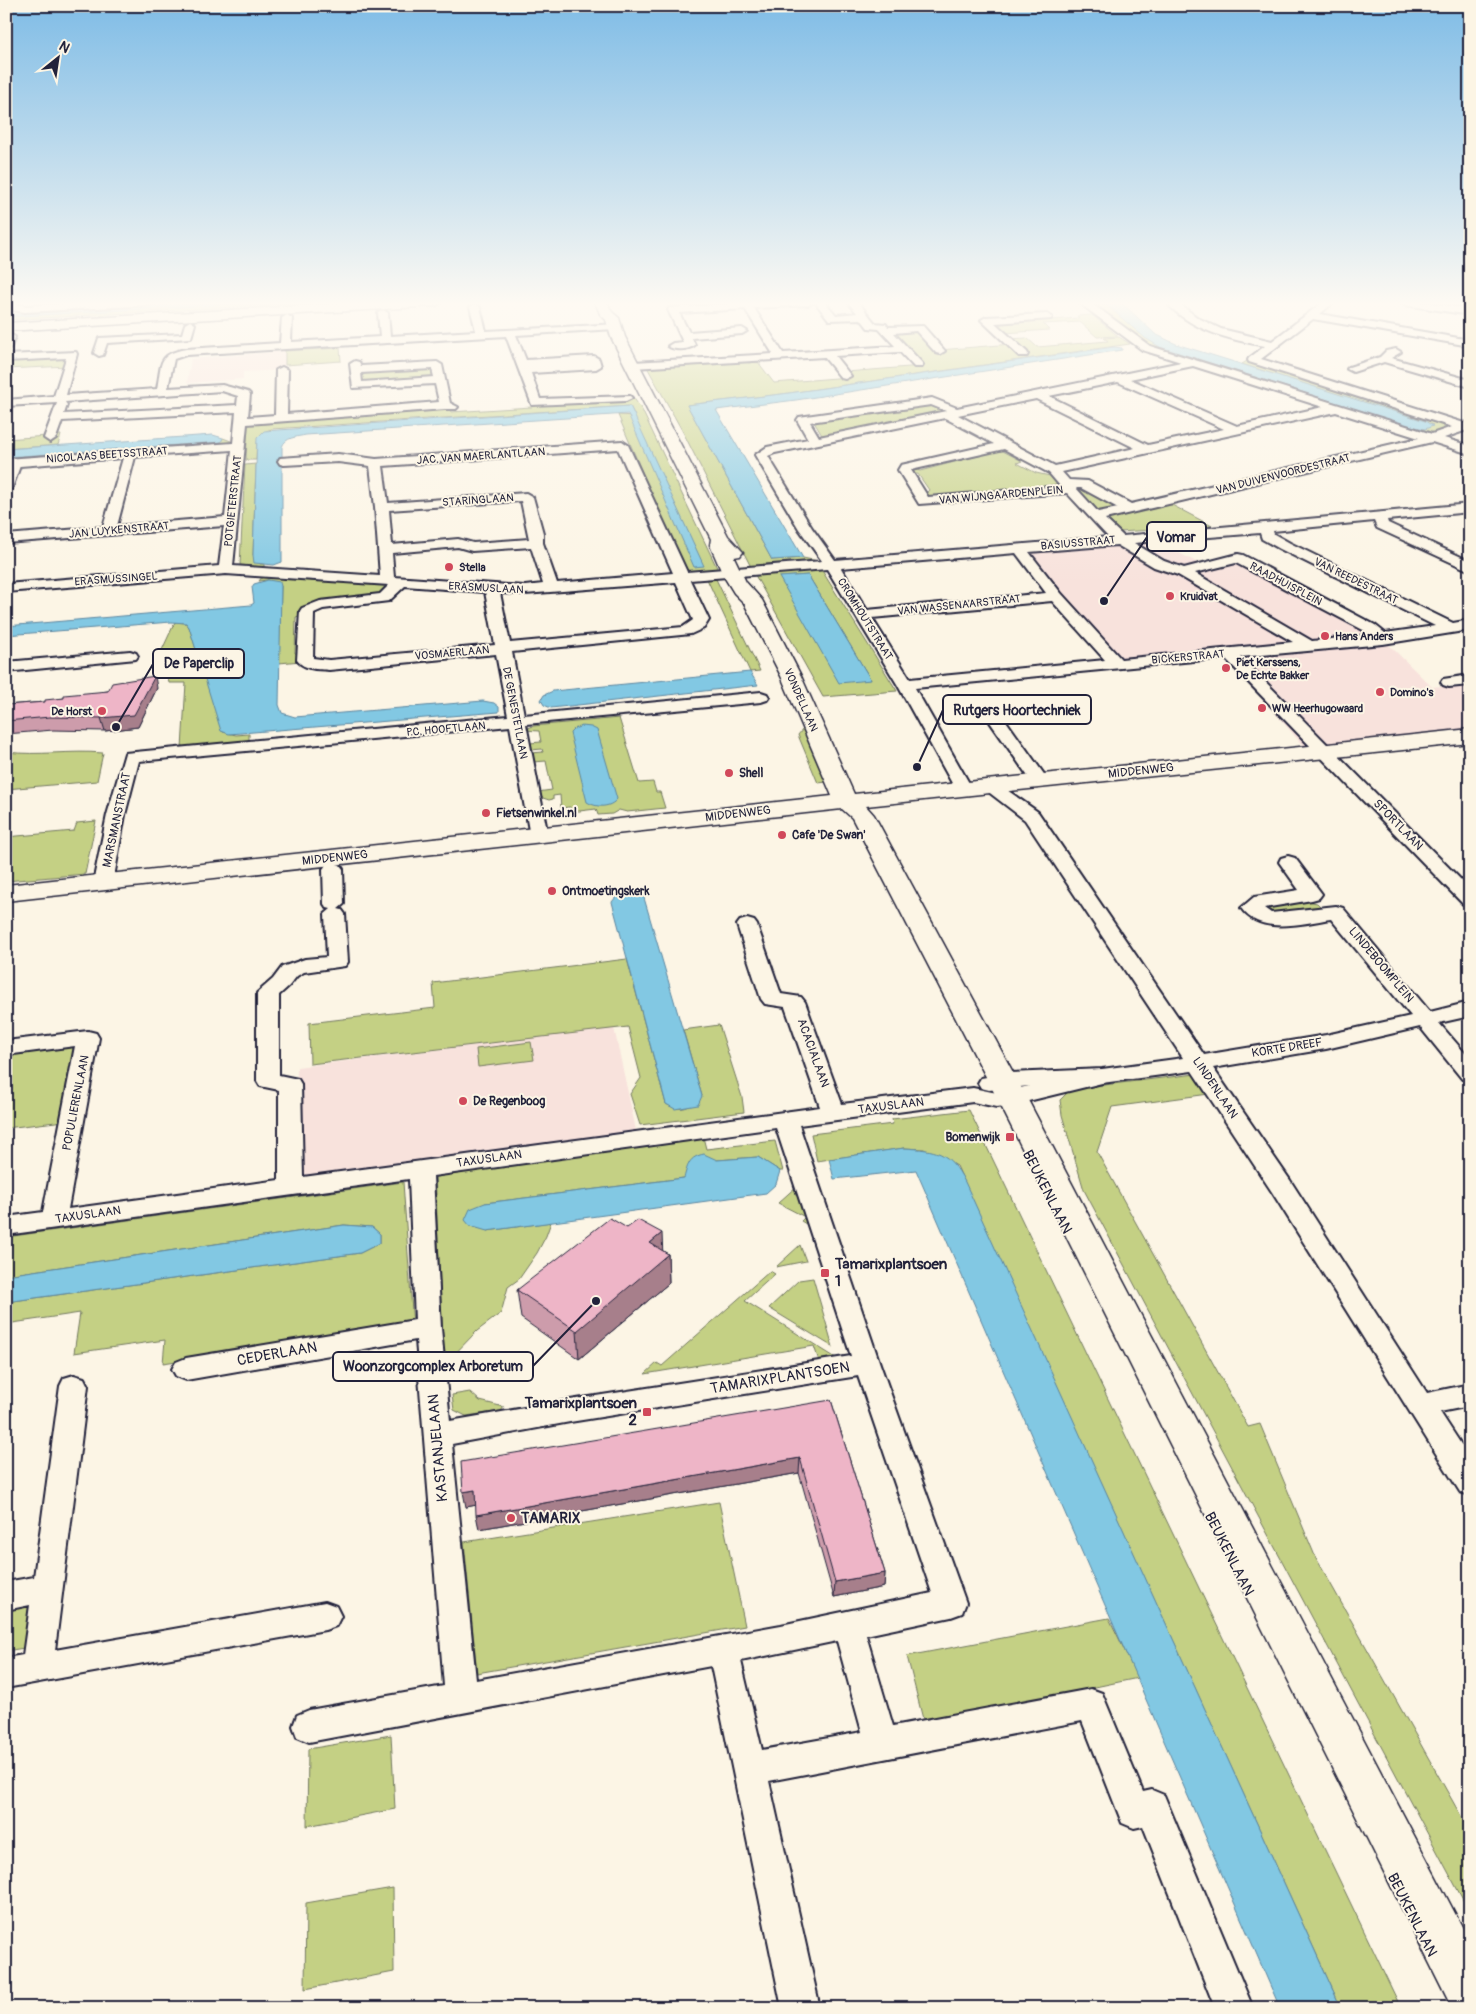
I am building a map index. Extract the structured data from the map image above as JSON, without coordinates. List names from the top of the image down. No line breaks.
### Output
{"streets":{"street":["NICOLAAS BEETSSTRAAT","JAC. VAN MAERLANTLAAN","VAN DUIVENVOORDESTRAAT","VAN WIJNGAARDENPLEIN","STARINGLAAN","POTGIETERSTRAAT","JAN LUYKENSTRAAT","BASIUSSTRAAT","ERASMUSSINGEL","VAN REEDESTRAAT","RAADHUISPLEIN","ERASMUSLAAN","VAN WASSENAARSTRAAT","CROMHOUTSTRAAT","VOSMAERLAAN","BICKERSTRAAT","VONDELLAAN","DE GENESTETLAAN","P.C. HOOFTLAAN","MIDDENWEG","MARSMANSTRAAT","SPORTLAAN","LINDEBOOMPLEIN","KORTE DREEF","ACACIALAAN","LINDENLAAN","POPULIERENLAAN","TAXUSLAAN","BEUKENLAAN","CEDERLAAN","TAMARIXPLANTSOEN","KASTANJELAAN"]},"crossings":[["NICOLAAS BEETSSTRAAT","POTGIETERSTRAAT"],["JAC. VAN MAERLANTLAAN","ERASMUSLAAN"],["JAC. VAN MAERLANTLAAN","VOSMAERLAAN"],["STARINGLAAN","ERASMUSLAAN"],["POTGIETERSTRAAT","JAN LUYKENSTRAAT"],["POTGIETERSTRAAT","ERASMUSSINGEL"],["POTGIETERSTRAAT","ERASMUSLAAN"],["BASIUSSTRAAT","VAN REEDESTRAAT"],["BASIUSSTRAAT","ERASMUSLAAN"],["BASIUSSTRAAT","CROMHOUTSTRAAT"],["BASIUSSTRAAT","VONDELLAAN"],["ERASMUSSINGEL","ERASMUSLAAN"],["VAN REEDESTRAAT","BICKERSTRAAT"],["RAADHUISPLEIN","BICKERSTRAAT"],["ERASMUSLAAN","VOSMAERLAAN"],["ERASMUSLAAN","VONDELLAAN"],["ERASMUSLAAN","DE GENESTETLAAN"],["VAN WASSENAARSTRAAT","CROMHOUTSTRAAT"],["CROMHOUTSTRAAT","BICKERSTRAAT"],["CROMHOUTSTRAAT","MIDDENWEG"],["VOSMAERLAAN","DE GENESTETLAAN"],["BICKERSTRAAT","SPORTLAAN"],["VONDELLAAN","MIDDENWEG"],["VONDELLAAN","BEUKENLAAN"],["DE GENESTETLAAN","P.C. HOOFTLAAN"],["DE GENESTETLAAN","MIDDENWEG"],["P.C. HOOFTLAAN","MARSMANSTRAAT"],["MIDDENWEG","MARSMANSTRAAT"],["MIDDENWEG","SPORTLAAN"],["MIDDENWEG","LINDENLAAN"],["MIDDENWEG","BEUKENLAAN"],["LINDEBOOMPLEIN","KORTE DREEF"],["KORTE DREEF","LINDENLAAN"],["KORTE DREEF","TAXUSLAAN"],["KORTE DREEF","BEUKENLAAN"],["ACACIALAAN","TAXUSLAAN"],["POPULIERENLAAN","TAXUSLAAN"],["TAXUSLAAN","BEUKENLAAN"],["TAXUSLAAN","TAMARIXPLANTSOEN"],["TAXUSLAAN","KASTANJELAAN"],["CEDERLAAN","KASTANJELAAN"],["TAMARIXPLANTSOEN","KASTANJELAAN"]],"places":{"other":["Stella","Kruidvat","Vomar","Hans Anders","Piet Kerssens, De Echte Bakker","Domino's","WW Heerhugowaard","De Horst","De Paperclip","Rutgers Hoortechniek","Shell","Fietsenwinkel.nl","Cafe 'De Swan'","Ontmoetingskerk","De Regenboog","Woonzorgcomplex Arboretum","TAMARIX"],"transit":["Bomenwijk","Tamarixplantsoen 1","Tamarixplantsoen 2"]},"north":"top right"}
